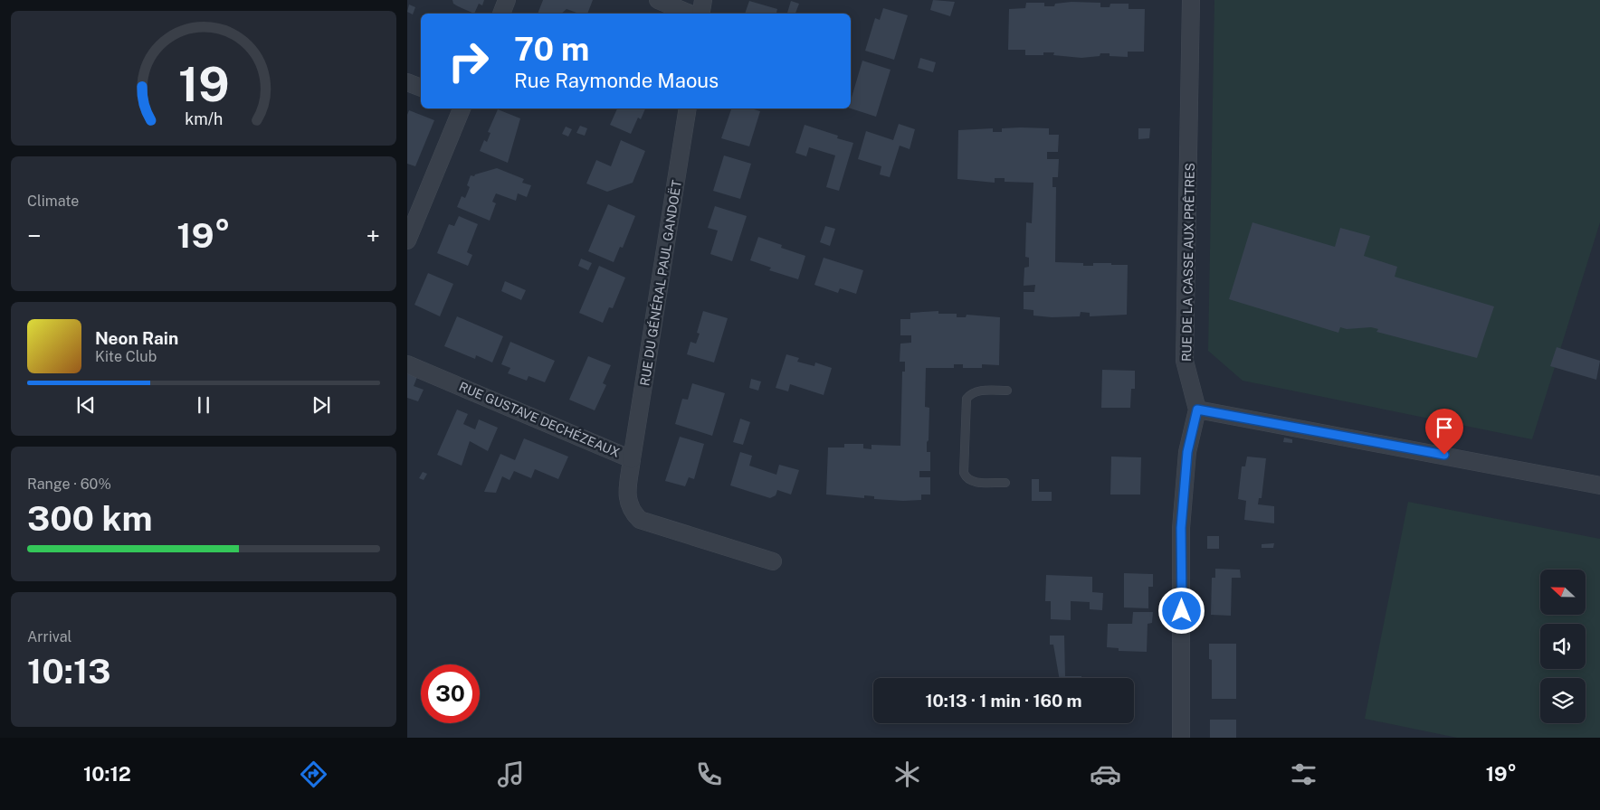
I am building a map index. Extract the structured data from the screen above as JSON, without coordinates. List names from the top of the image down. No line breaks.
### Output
{"streets":{"street":["RUE DE LA CASSE AUX PRÊTRES","RUE DU GÉNÉRAL PAUL GANDOËT","RUE GUSTAVE DECHÉZEAUX"]},"crossings":[["RUE DU GÉNÉRAL PAUL GANDOËT","RUE GUSTAVE DECHÉZEAUX"]],"north":"left","page":{"turn":["70 m","Rue Raymonde Maous"],"tile":["Climate",["Range · 60%","300 km"],["Arrival","10:13"]],"heat":["−","19°","+"],"song":["Neon Rain","Kite Club"],"limit":"30","trip":"10:13 · 1 min · 160 m","tabs":["10:12","19°"],"gauge":["19","km/h"]}}
